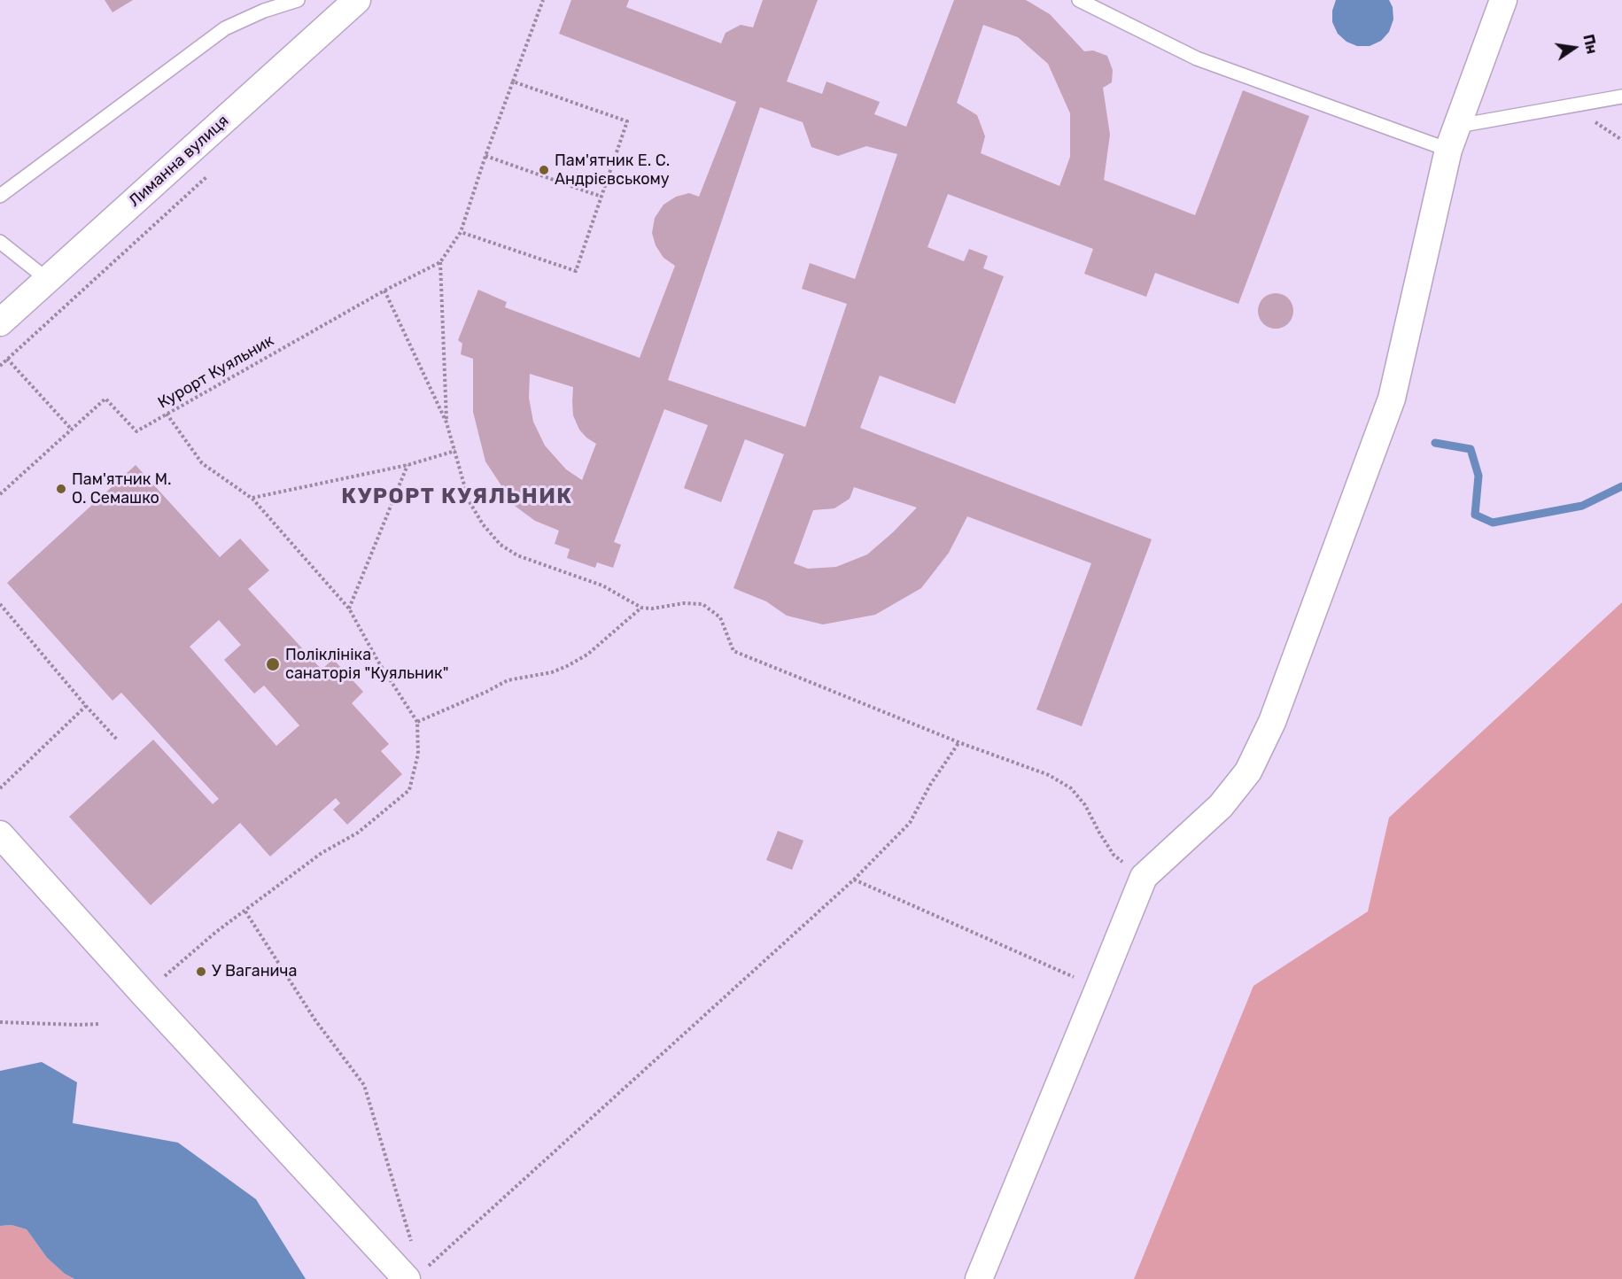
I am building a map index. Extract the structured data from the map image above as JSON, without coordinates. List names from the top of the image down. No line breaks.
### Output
{"streets":{"street":["Лиманна вулиця"],"path":["Курорт Куяльник"]},"districts":["КУРОРТ КУЯЛЬНИК"],"places":["Пам'ятник Е. С. Андрієвському","Пам'ятник М. О. Семашко","Поліклініка санаторія \"Куяльник\"","У Ваганича"],"north":"right"}
